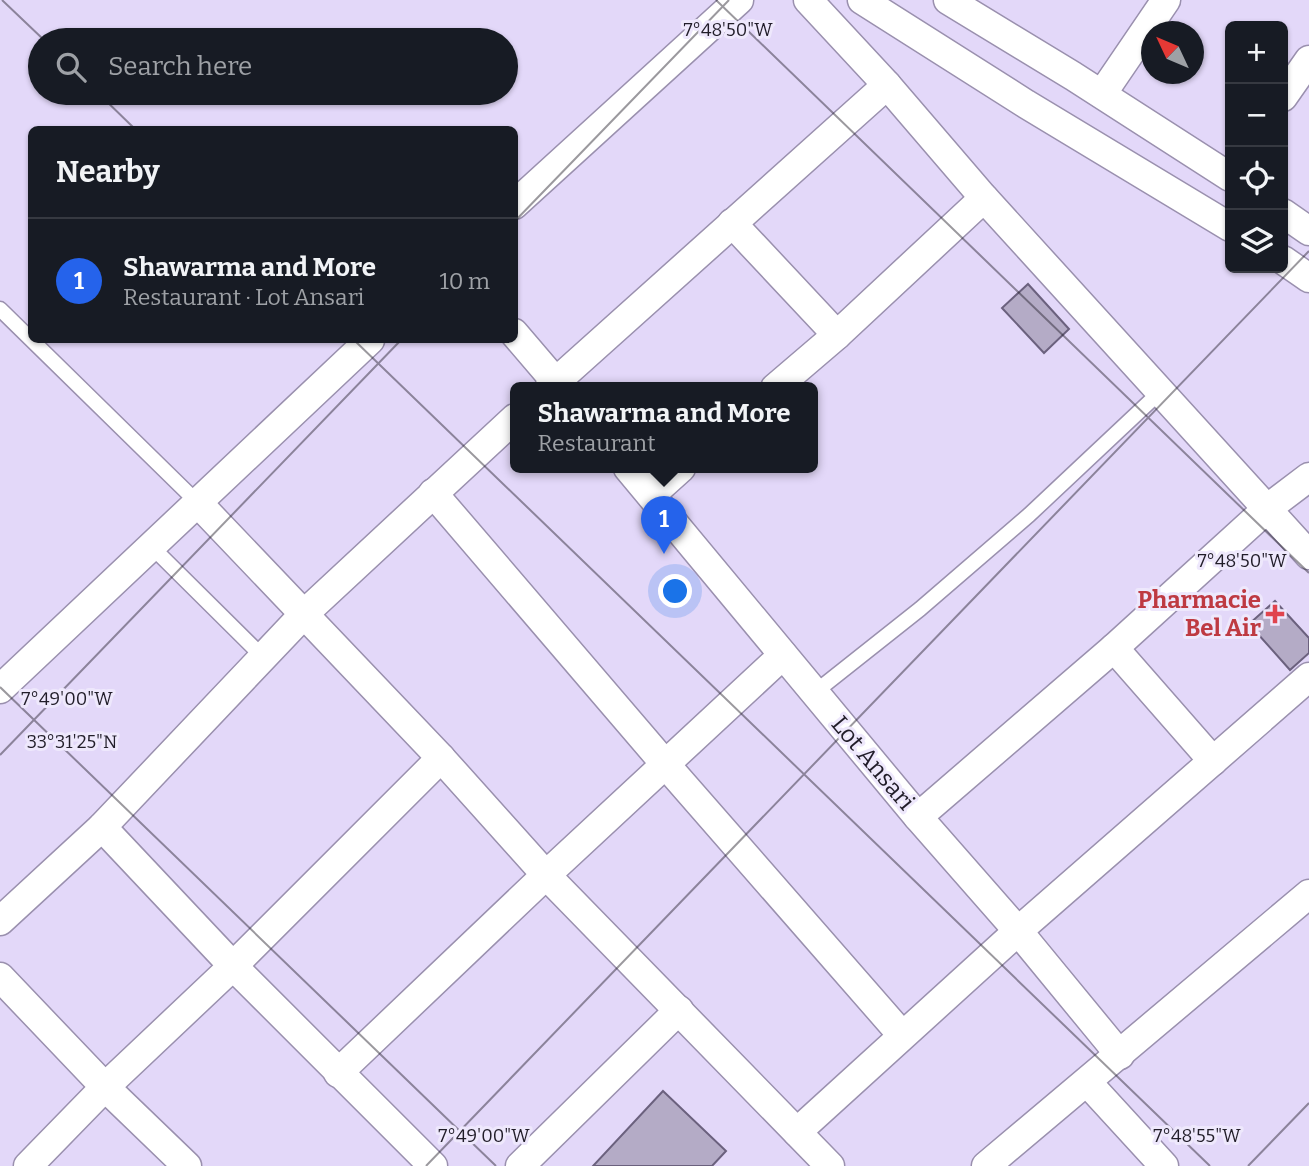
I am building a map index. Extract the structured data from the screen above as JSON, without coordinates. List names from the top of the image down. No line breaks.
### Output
{"streets":{"street":["Lot Ansari"]},"places":{"health":["Pharmacie Bel Air"]},"north":"top left","page":{"map_buttons":["+","−"],"search":"Search here","heading":"Nearby","list":[{"mark":"1","name":"Shawarma and More","note":"Restaurant · Lot Ansari","value":"10 m"}],"popup":["Shawarma and More","Restaurant"],"pins":"1"},"coordinates":["7°48'50\"W","7°49'00\"W","33°31'25\"N","7°48'55\"W"]}
